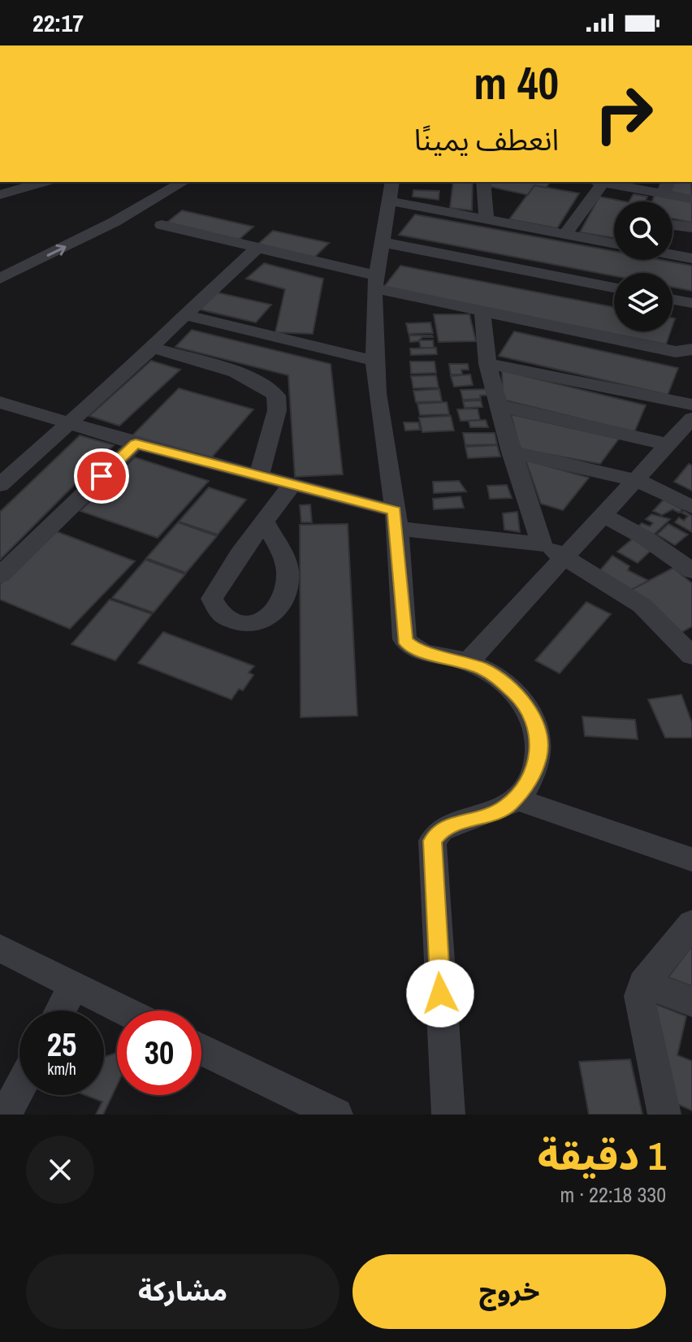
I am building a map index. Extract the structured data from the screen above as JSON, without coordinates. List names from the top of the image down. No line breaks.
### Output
{"page":{"status":"22:17","turn":["40 m","انعطف يمينًا"],"speed":"25 km/h","limit":"30","heading":["1 دقيقة","330 m · 22:18"],"buttons":["خروج","مشاركة"]}}
